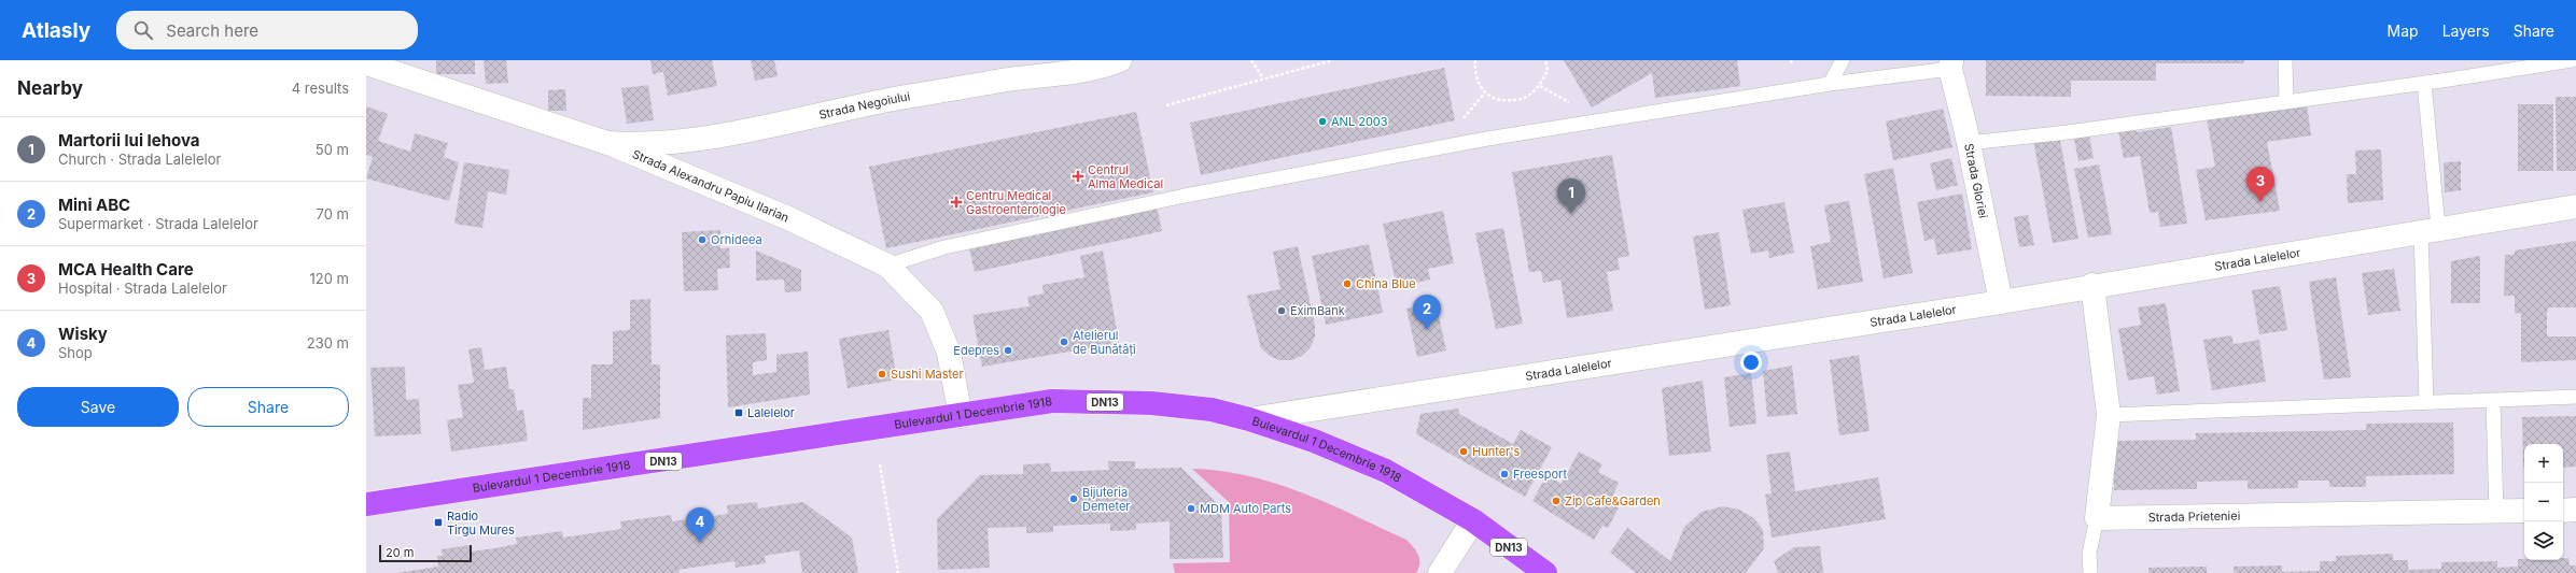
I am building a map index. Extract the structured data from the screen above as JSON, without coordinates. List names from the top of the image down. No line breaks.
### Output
{"streets":{"main road":["DN13","Bulevardul 1 Decembrie 1918"],"street":["Strada Negoiului","Strada Gloriei","Strada Alexandru Papiu Ilarian","Strada Lalelelor","Strada Prieteniei"]},"crossings":[["Strada Negoiului","Strada Alexandru Papiu Ilarian"],["Strada Gloriei","Strada Lalelelor"],["Strada Alexandru Papiu Ilarian","Bulevardul 1 Decembrie 1918"],["Strada Lalelelor","Bulevardul 1 Decembrie 1918"]],"places":{"other":["ANL 2003","Orhideea","China Blue","EximBank","Atelierul de Bunătăți","Edepres","Sushi Master","Hunter's","Freesport","Bijuteria Demeter","Zip Cafe&Garden","MDM Auto Parts"],"health":["Centrul Alma Medical","Centru Medical Gastroenterologie"],"transit":["Lalelelor","Radio Tirgu Mures"]},"scale_bar":"20 m","page":{"header":"Atlasly","search":"Search here","nav":["Map","Layers","Share"],"heading":["Nearby","4 results"],"list":[{"mark":"1","name":"Martorii lui Iehova","note":"Church · Strada Lalelelor","value":"50 m"},{"mark":"2","name":"Mini ABC","note":"Supermarket · Strada Lalelelor","value":"70 m"},{"mark":"3","name":"MCA Health Care","note":"Hospital · Strada Lalelelor","value":"120 m"},{"mark":"4","name":"Wisky","note":"Shop","value":"230 m"}],"pins":["3","1","2","4"],"buttons":["Save","Share"],"map_buttons":["+","−"],"scale":"20 m"}}
